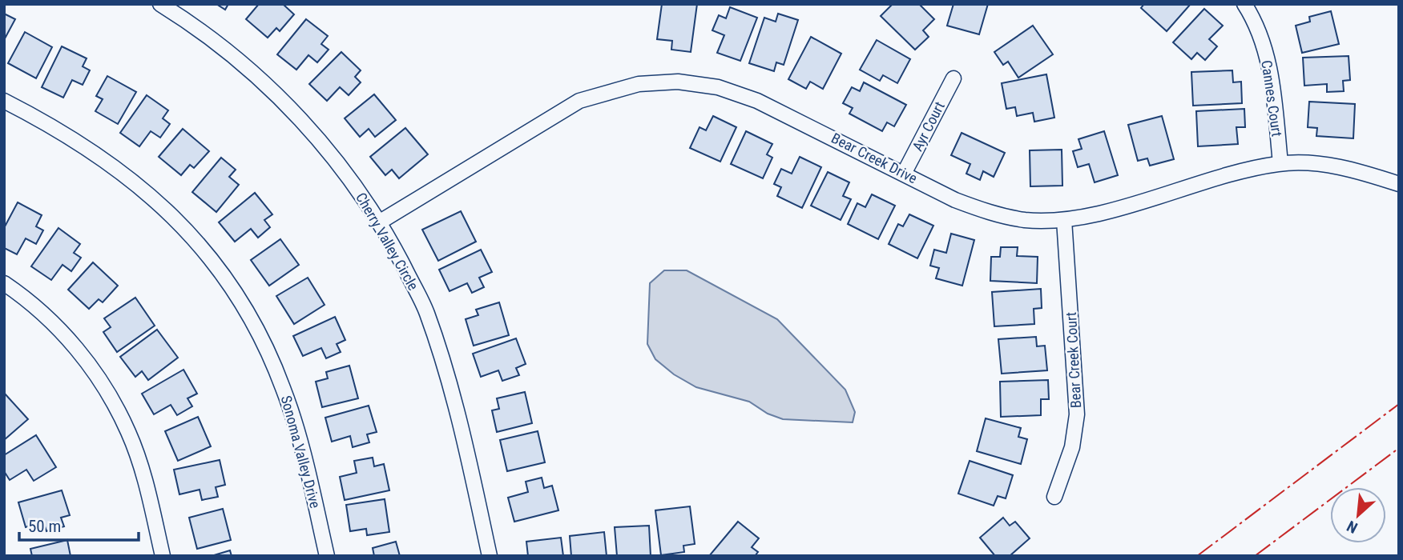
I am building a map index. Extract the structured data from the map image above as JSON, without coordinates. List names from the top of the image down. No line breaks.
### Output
{"streets":{"street":["Cannes Court","Ayr Court","Bear Creek Drive","Cherry Valley Circle","Bear Creek Court","Sonoma Valley Drive"]},"crossings":[["Cannes Court","Bear Creek Drive"],["Ayr Court","Bear Creek Drive"],["Bear Creek Drive","Cherry Valley Circle"],["Bear Creek Drive","Bear Creek Court"]],"scale_bar":"50 m","north":"bottom left"}
